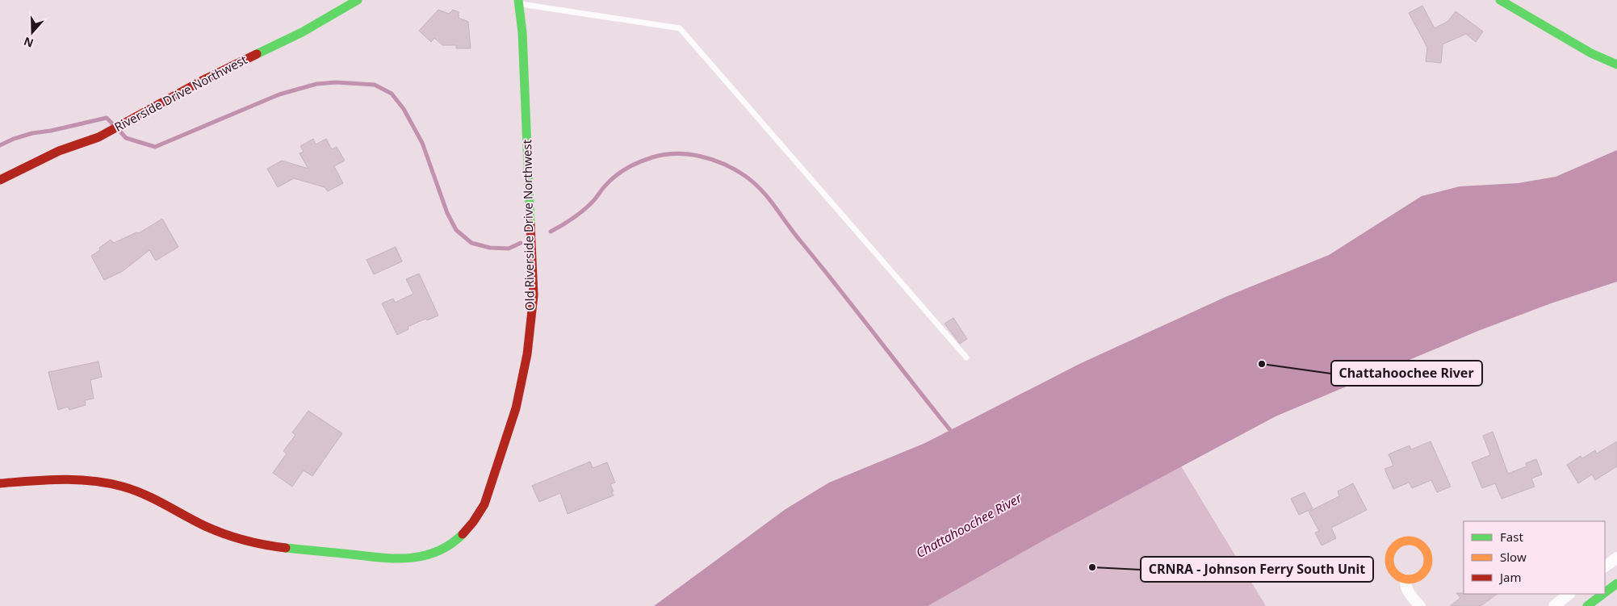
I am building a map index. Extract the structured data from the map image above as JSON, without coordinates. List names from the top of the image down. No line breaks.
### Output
{"streets":{"street":["Riverside Drive Northwest","Old Riverside Drive Northwest"]},"water":["Chattahoochee River"],"places":["Chattahoochee River","CRNRA - Johnson Ferry South Unit"],"legend":["Fast","Slow","Jam"],"north":"bottom"}
